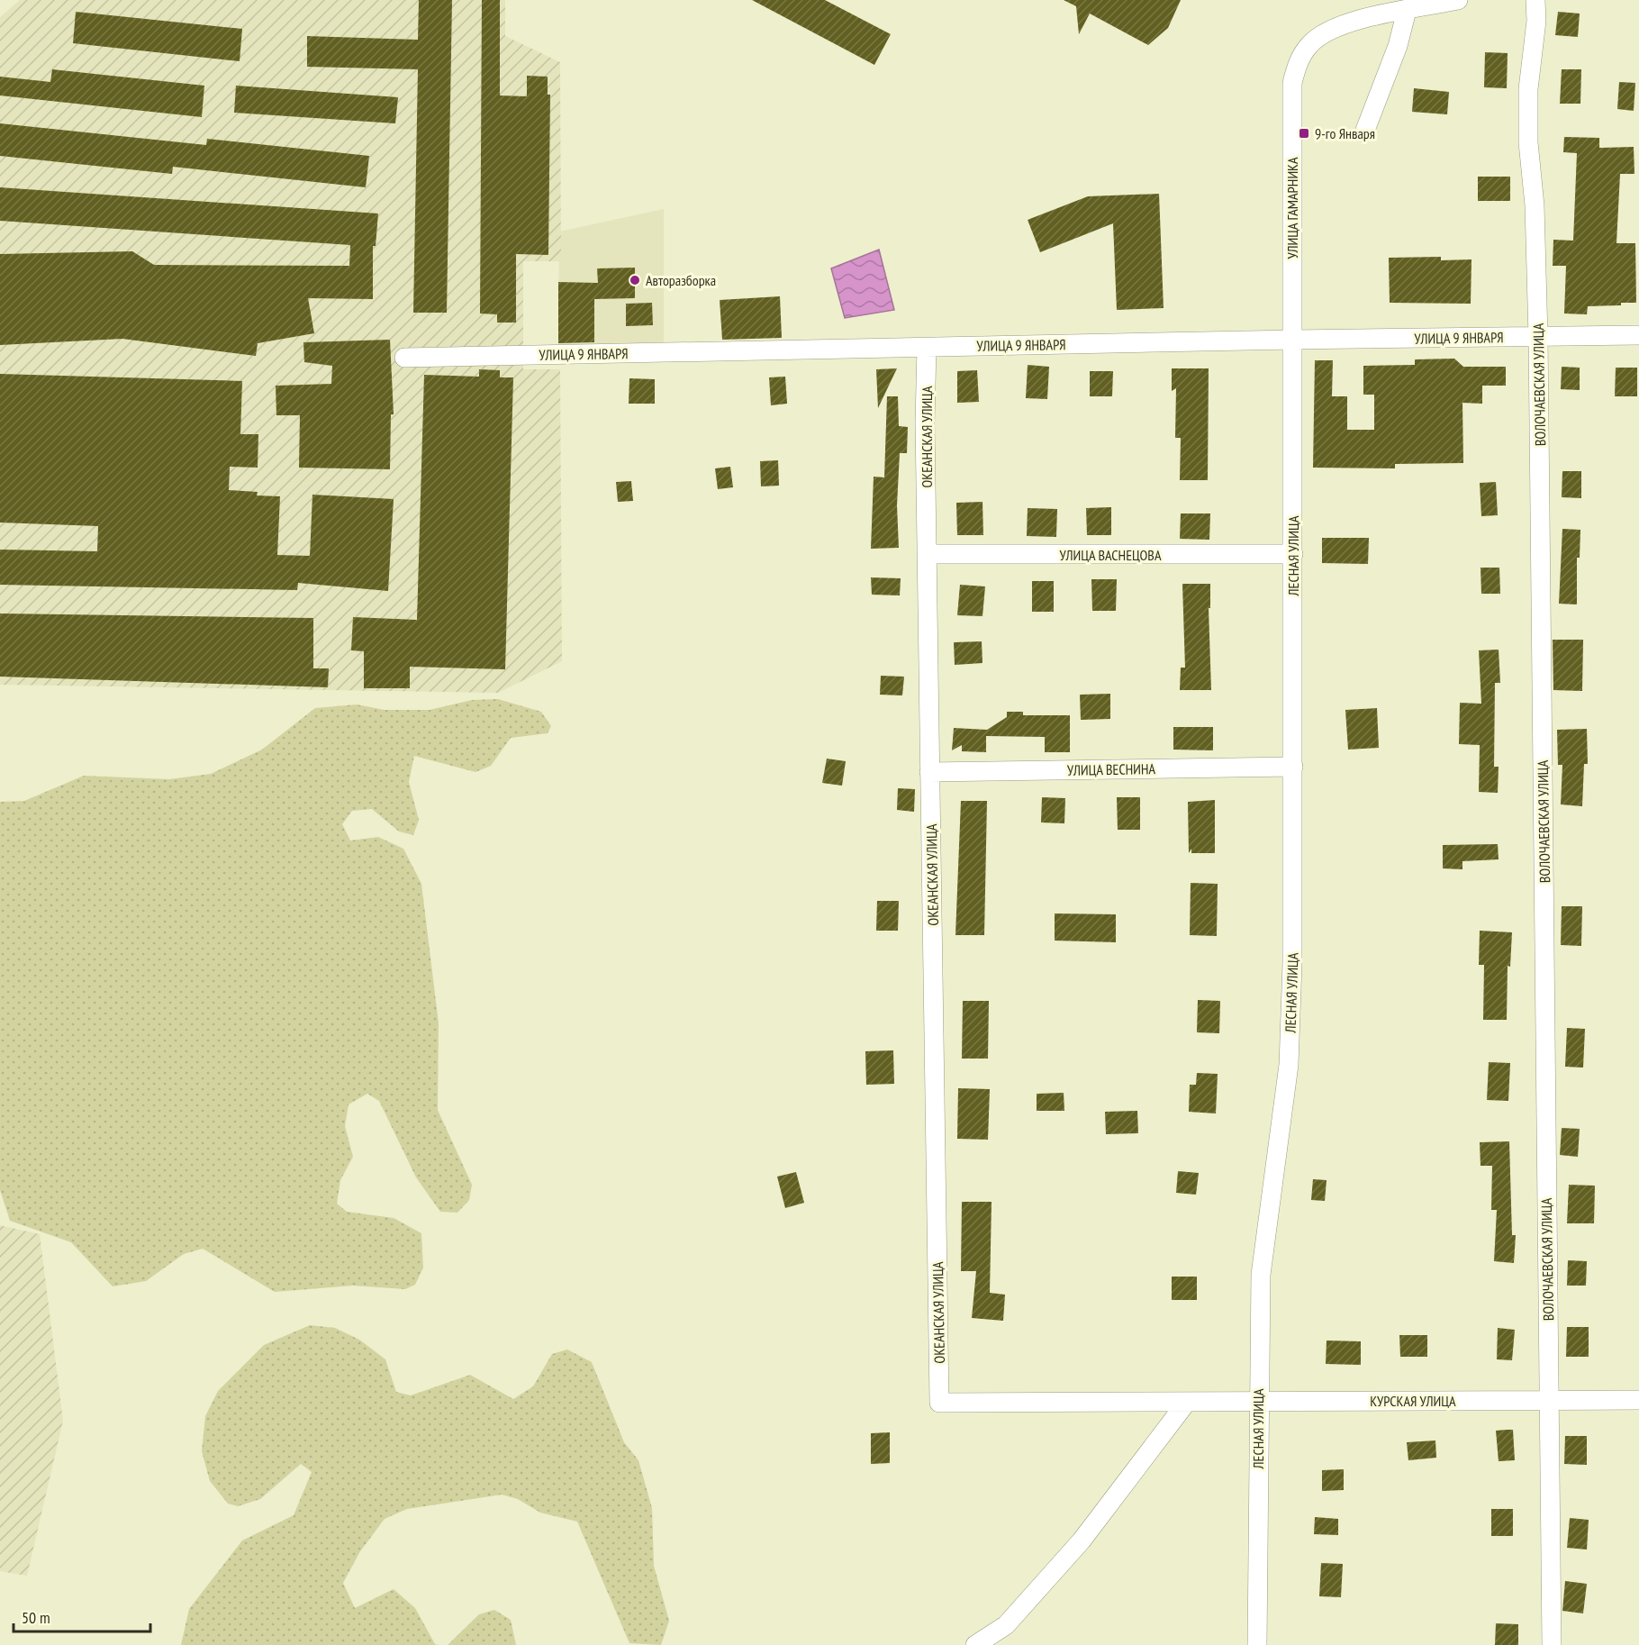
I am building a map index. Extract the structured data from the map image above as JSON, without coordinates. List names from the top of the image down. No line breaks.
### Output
{"streets":{"street":["УЛИЦА ГАМАРНИКА","УЛИЦА 9 ЯНВАРЯ","ВОЛОЧАЕВСКАЯ УЛИЦА","ОКЕАНСКАЯ УЛИЦА","УЛИЦА ВАСНЕЦОВА","ЛЕСНАЯ УЛИЦА","УЛИЦА ВЕСНИНА","КУРСКАЯ УЛИЦА"]},"crossings":[["УЛИЦА ГАМАРНИКА","УЛИЦА 9 ЯНВАРЯ"],["УЛИЦА ГАМАРНИКА","ЛЕСНАЯ УЛИЦА"],["УЛИЦА 9 ЯНВАРЯ","ВОЛОЧАЕВСКАЯ УЛИЦА"],["УЛИЦА 9 ЯНВАРЯ","ОКЕАНСКАЯ УЛИЦА"],["УЛИЦА 9 ЯНВАРЯ","ЛЕСНАЯ УЛИЦА"],["ВОЛОЧАЕВСКАЯ УЛИЦА","КУРСКАЯ УЛИЦА"],["ОКЕАНСКАЯ УЛИЦА","УЛИЦА ВАСНЕЦОВА"],["ОКЕАНСКАЯ УЛИЦА","УЛИЦА ВЕСНИНА"],["ОКЕАНСКАЯ УЛИЦА","КУРСКАЯ УЛИЦА"],["УЛИЦА ВАСНЕЦОВА","ЛЕСНАЯ УЛИЦА"],["ЛЕСНАЯ УЛИЦА","УЛИЦА ВЕСНИНА"],["ЛЕСНАЯ УЛИЦА","КУРСКАЯ УЛИЦА"]],"places":{"transit":["9-го Января"],"other":["Авторазборка"]},"scale_bar":"50 m"}
